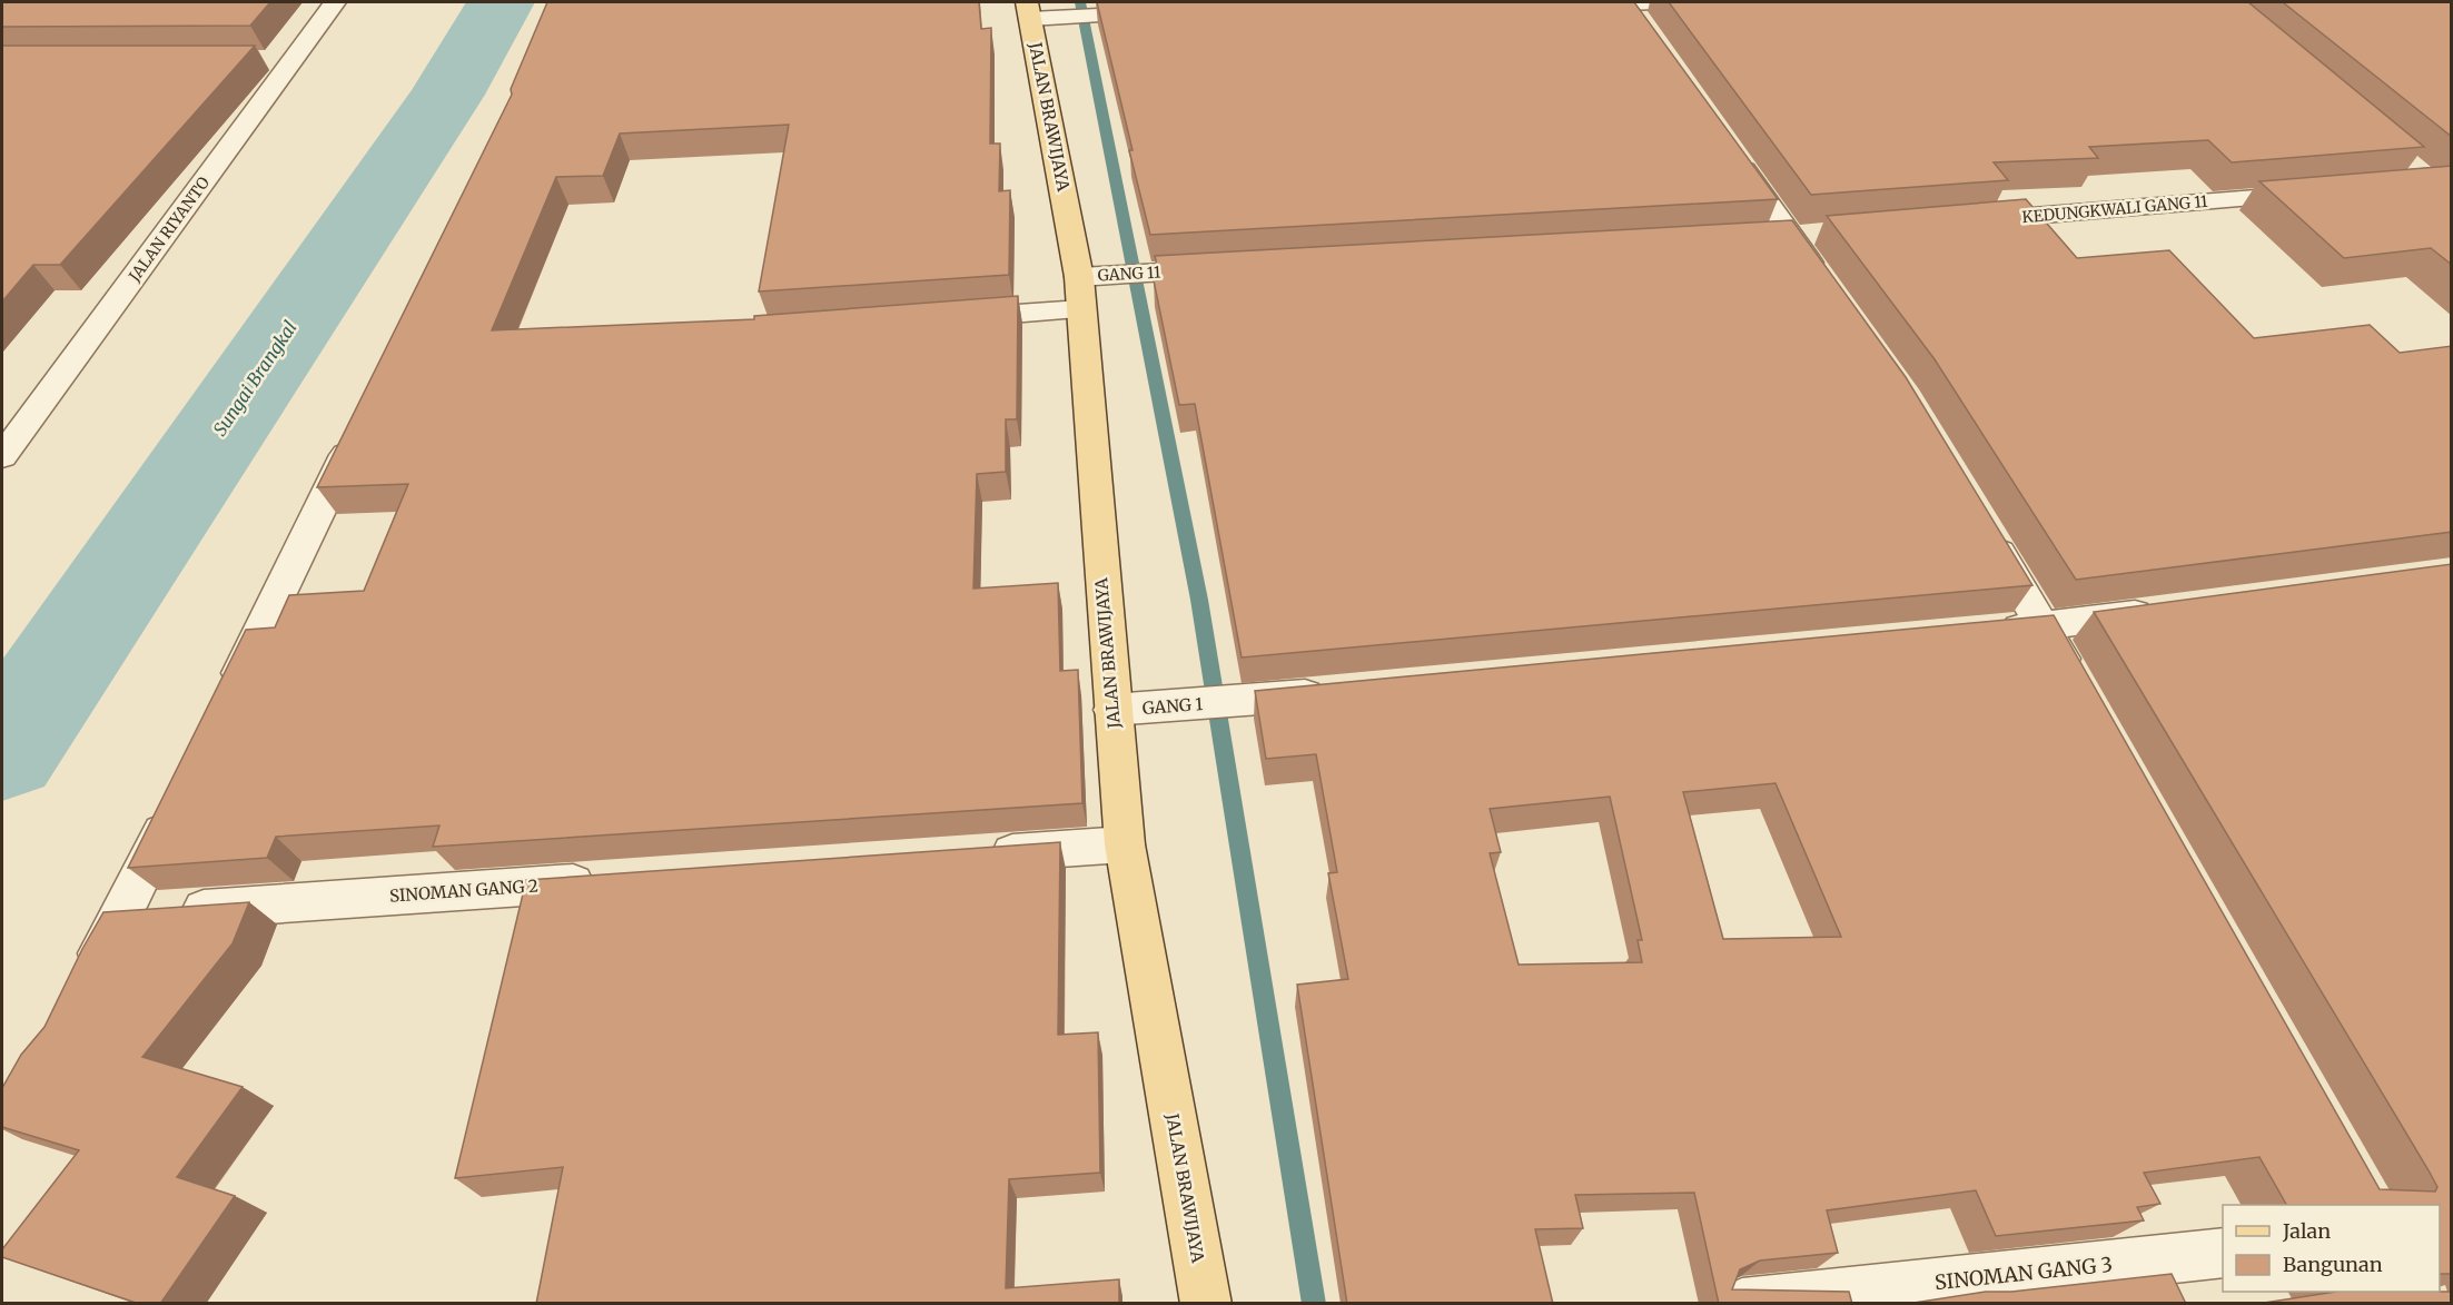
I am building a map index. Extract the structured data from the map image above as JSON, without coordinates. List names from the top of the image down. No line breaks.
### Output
{"streets":{"main road":["JALAN BRAWIJAYA"],"street":["KEDUNGKWALI GANG 11","JALAN RIYANTO","GANG 11","GANG 1","SINOMAN GANG 2","SINOMAN GANG 3"]},"crossings":[["JALAN BRAWIJAYA","GANG 11"],["JALAN BRAWIJAYA","GANG 1"]],"water":["Sungai Brangkal"],"legend":["Jalan","Bangunan"]}
